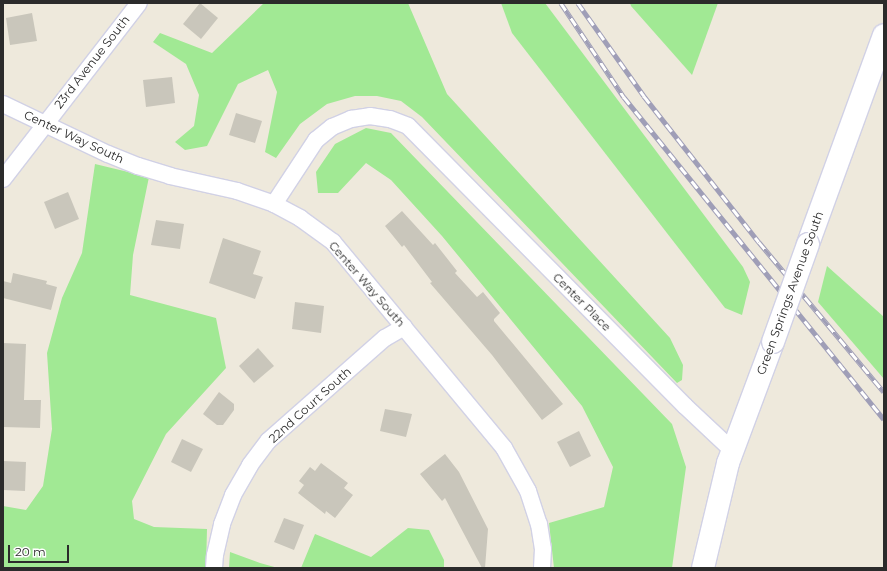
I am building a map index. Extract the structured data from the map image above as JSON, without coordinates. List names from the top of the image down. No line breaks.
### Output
{"streets":{"main road":["Green Springs Avenue South"],"street":["23rd Avenue South","Center Way South","Center Place","22nd Court South"]},"crossings":[["23rd Avenue South","Center Way South"],["Center Way South","Center Place"],["Center Way South","22nd Court South"],["Green Springs Avenue South","Center Place"]],"scale_bar":"20 m"}
